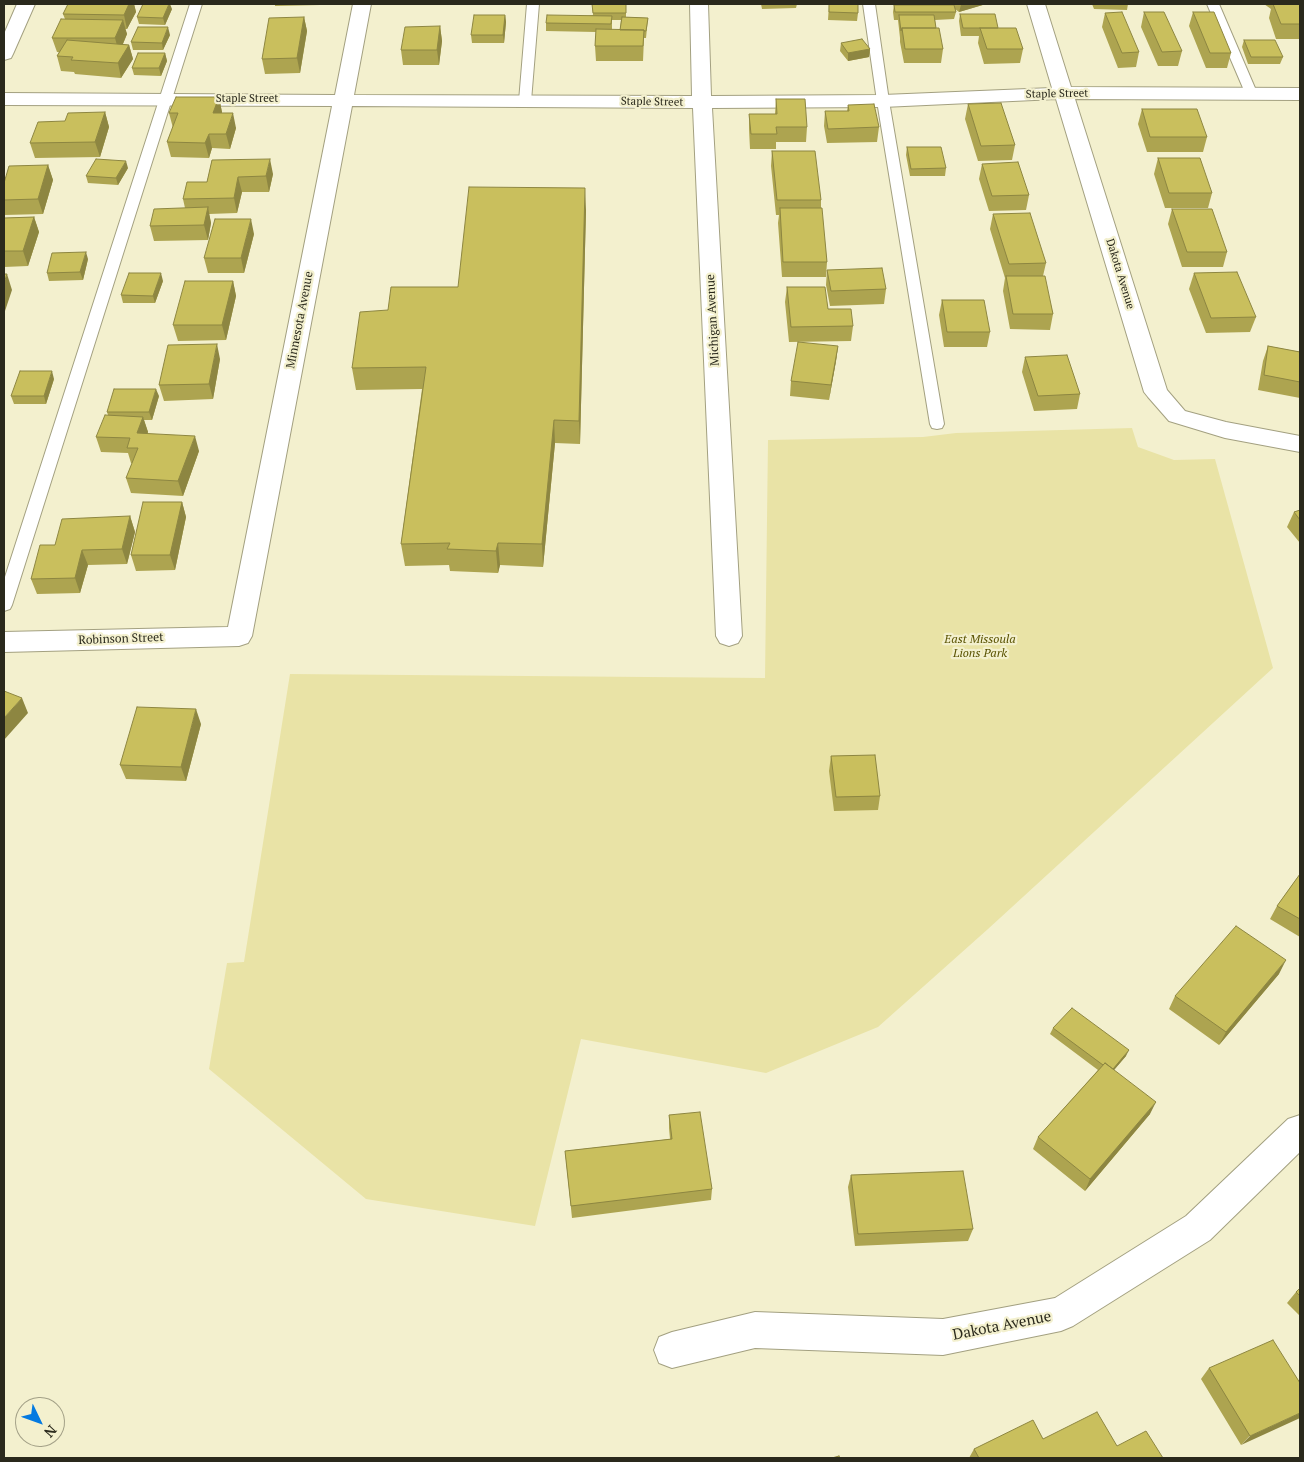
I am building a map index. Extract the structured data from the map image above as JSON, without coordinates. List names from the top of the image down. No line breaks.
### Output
{"streets":{"street":["Staple Street","Dakota Avenue","Minnesota Avenue","Michigan Avenue","Robinson Street"]},"crossings":[["Staple Street","Dakota Avenue"],["Staple Street","Minnesota Avenue"],["Staple Street","Michigan Avenue"],["Minnesota Avenue","Robinson Street"]],"parks":["East Missoula Lions Park"],"north":"bottom right"}
